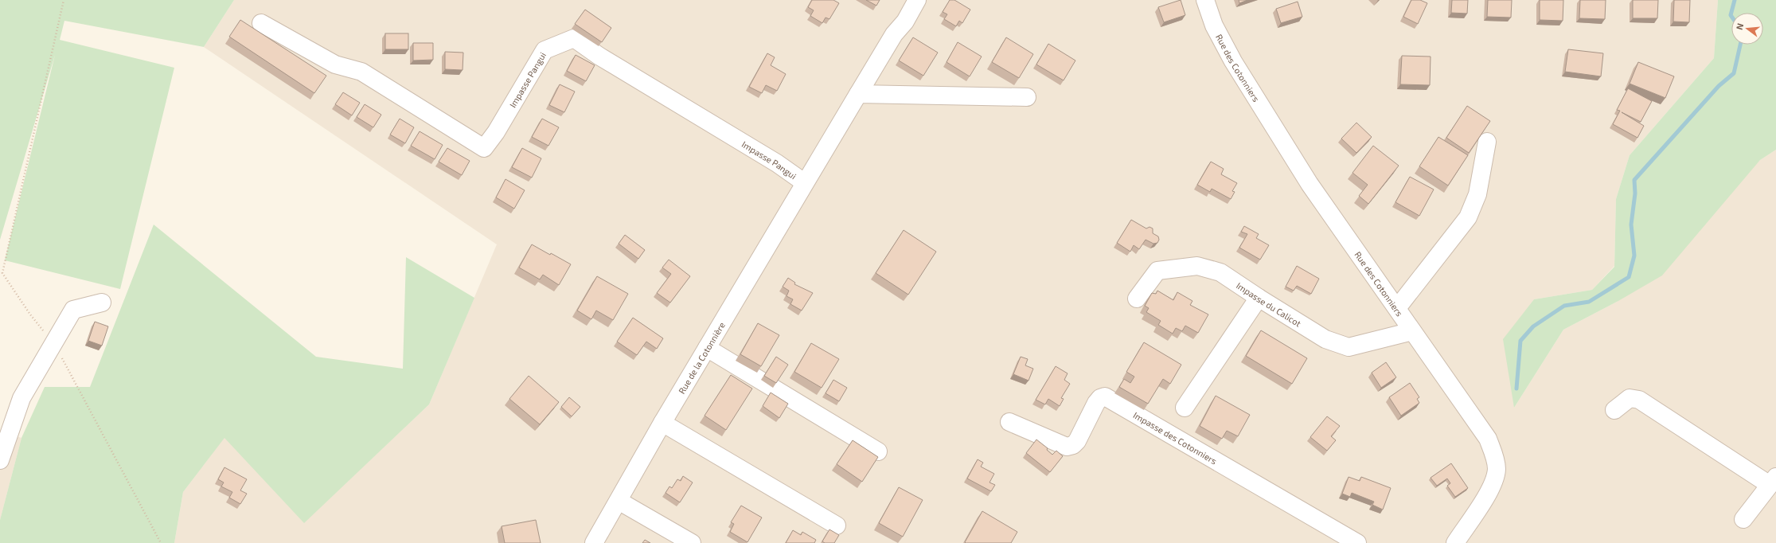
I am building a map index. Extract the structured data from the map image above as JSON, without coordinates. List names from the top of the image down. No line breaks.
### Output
{"streets":{"street":["Rue des Cotonniers","Impasse Pangui","Impasse du Calicot","Rue de la Cotonnière","Impasse des Cotonniers"]},"crossings":[["Rue des Cotonniers","Impasse du Calicot"],["Impasse Pangui","Rue de la Cotonnière"]],"north":"left"}
